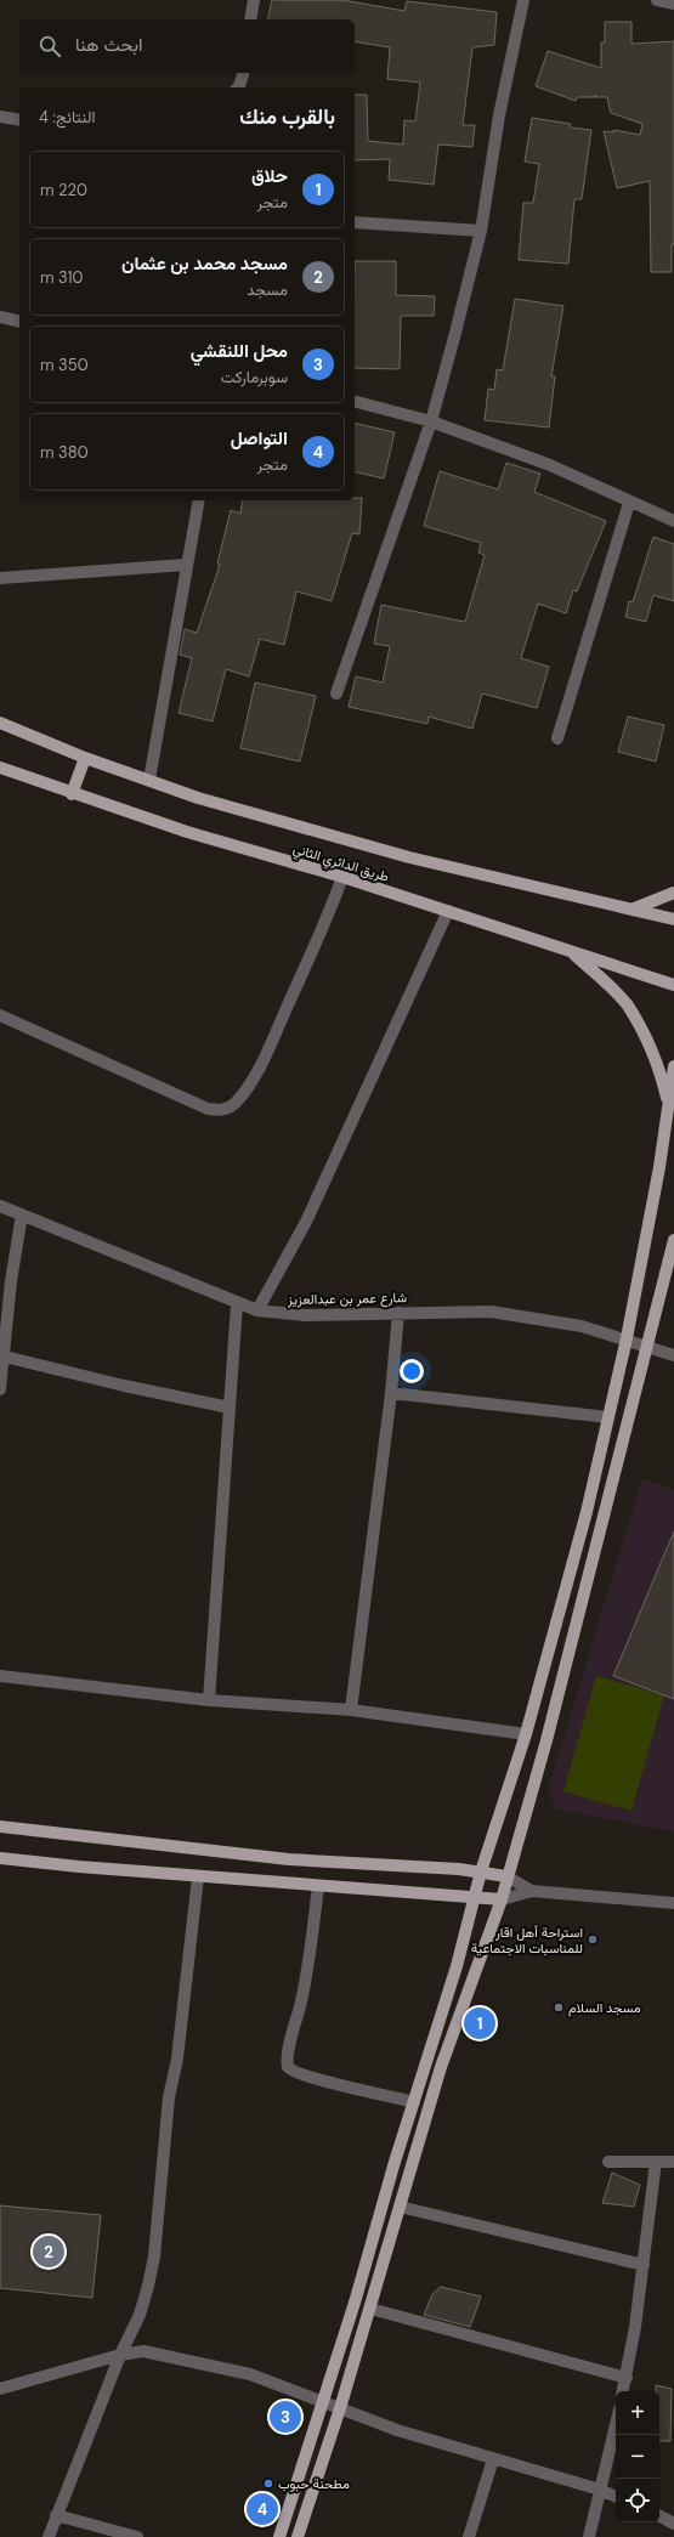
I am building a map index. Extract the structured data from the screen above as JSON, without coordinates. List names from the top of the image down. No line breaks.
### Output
{"streets":{"main road":["طريق الدائري الثاني"],"street":["شارع عمر بن عبدالعزيز"]},"places":["استراحة أهل اقار للمناسبات الاجتماعية","مسجد السلام","مطحنة حبوب"],"page":{"search":"ابحث هنا","heading":["بالقرب منك","النتائج: 4"],"list":[{"mark":"1","name":"حلاق","note":"متجر","value":"220 m"},{"mark":"2","name":"مسجد محمد بن عثمان","note":"مسجد","value":"310 m"},{"mark":"3","name":"محل اللنقشي","note":"سوبرماركت","value":"350 m"},{"mark":"4","name":"التواصل","note":"متجر","value":"380 m"}],"pins":["1","2","3","4"],"map_buttons":["+","−"]}}
